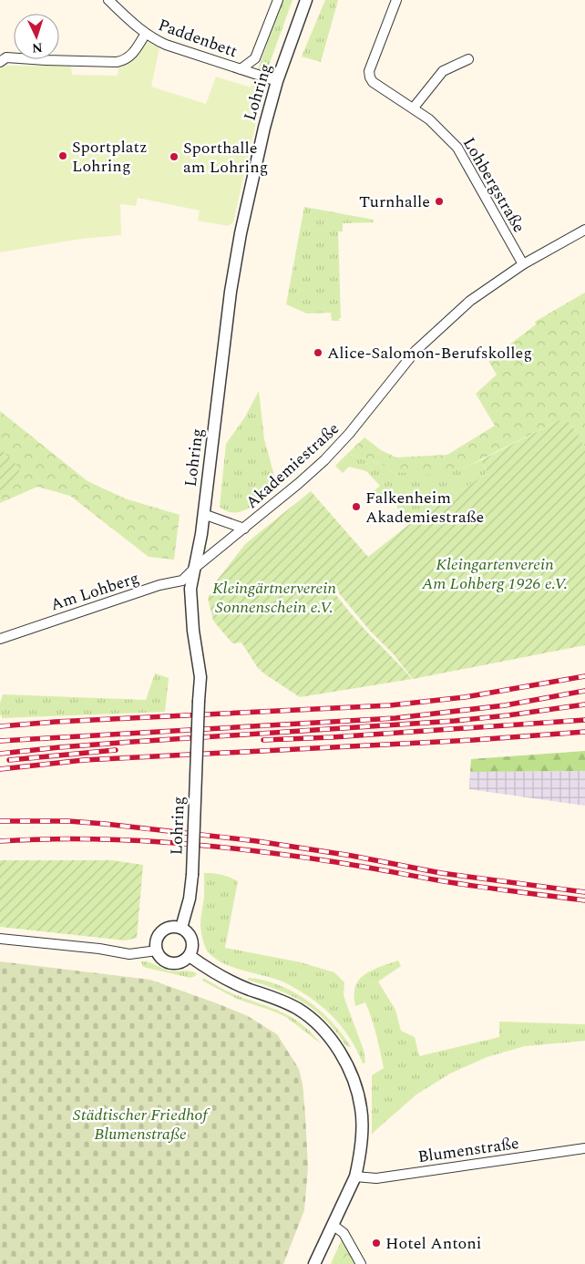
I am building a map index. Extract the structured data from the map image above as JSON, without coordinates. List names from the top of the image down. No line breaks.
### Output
{"streets":{"street":["Paddenbett","Lohring","Lohbergstraße","Akademiestraße","Am Lohberg","Blumenstraße"]},"crossings":[["Paddenbett","Lohring"],["Lohring","Akademiestraße"],["Lohring","Am Lohberg"],["Lohbergstraße","Akademiestraße"],["Akademiestraße","Am Lohberg"]],"parks":["Kleingartenverein Am Lohberg 1926 e.V.","Kleingärtnerverein Sonnenschein e.V.","Städtischer Friedhof Blumenstraße"],"places":["Sportplatz Lohring","Sporthalle am Lohring","Turnhalle","Alice-Salomon-Berufskolleg","Falkenheim Akademiestraße","Hotel Antoni"],"north":"bottom"}
